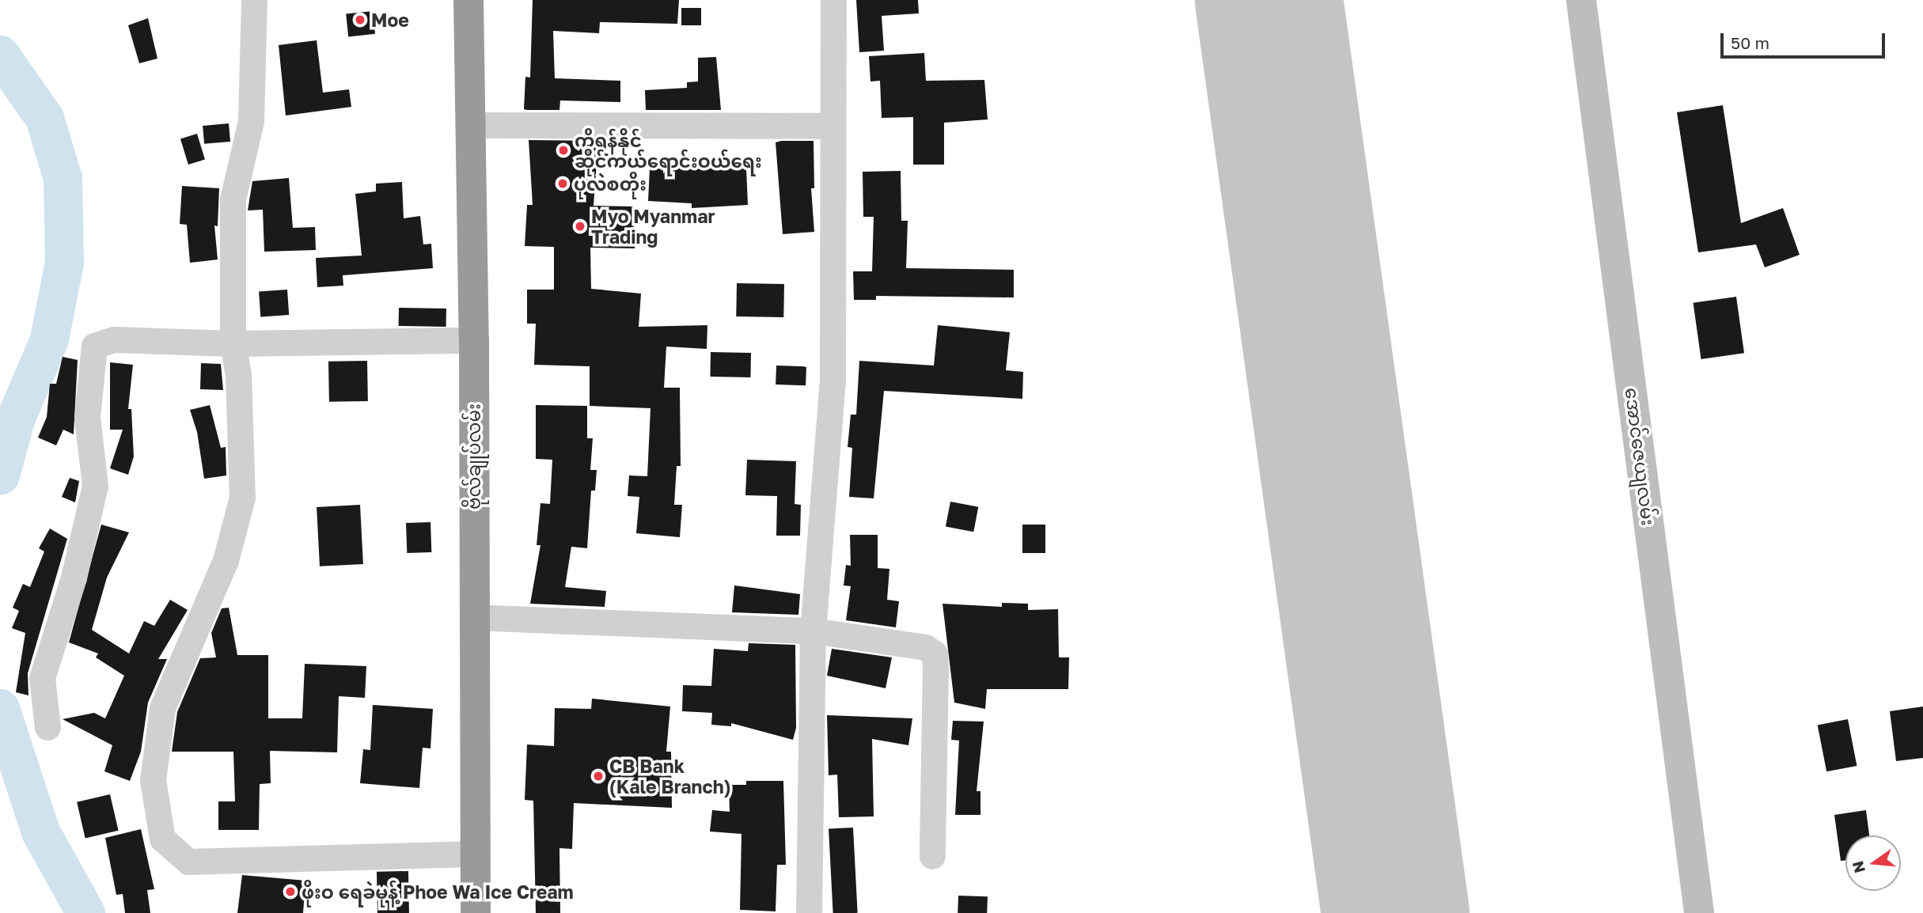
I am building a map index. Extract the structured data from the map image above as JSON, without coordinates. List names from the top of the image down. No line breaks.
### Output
{"streets":{"highway":["ဗိုလ်ချုပ်လမ်း"],"street":["အောင်ဇေယျလမ်း"]},"places":["Moe","ကိုရန်နိုင် ဆိုင်ကယ်ရောင်းဝယ်ရေး","ပုလဲစတိုး","Myo Myanmar Trading","CB Bank (Kale Branch)","ဖိုးဝ ရေခဲမုန့် Phoe Wa Ice Cream"],"scale_bar":"50 m","north":"left"}
